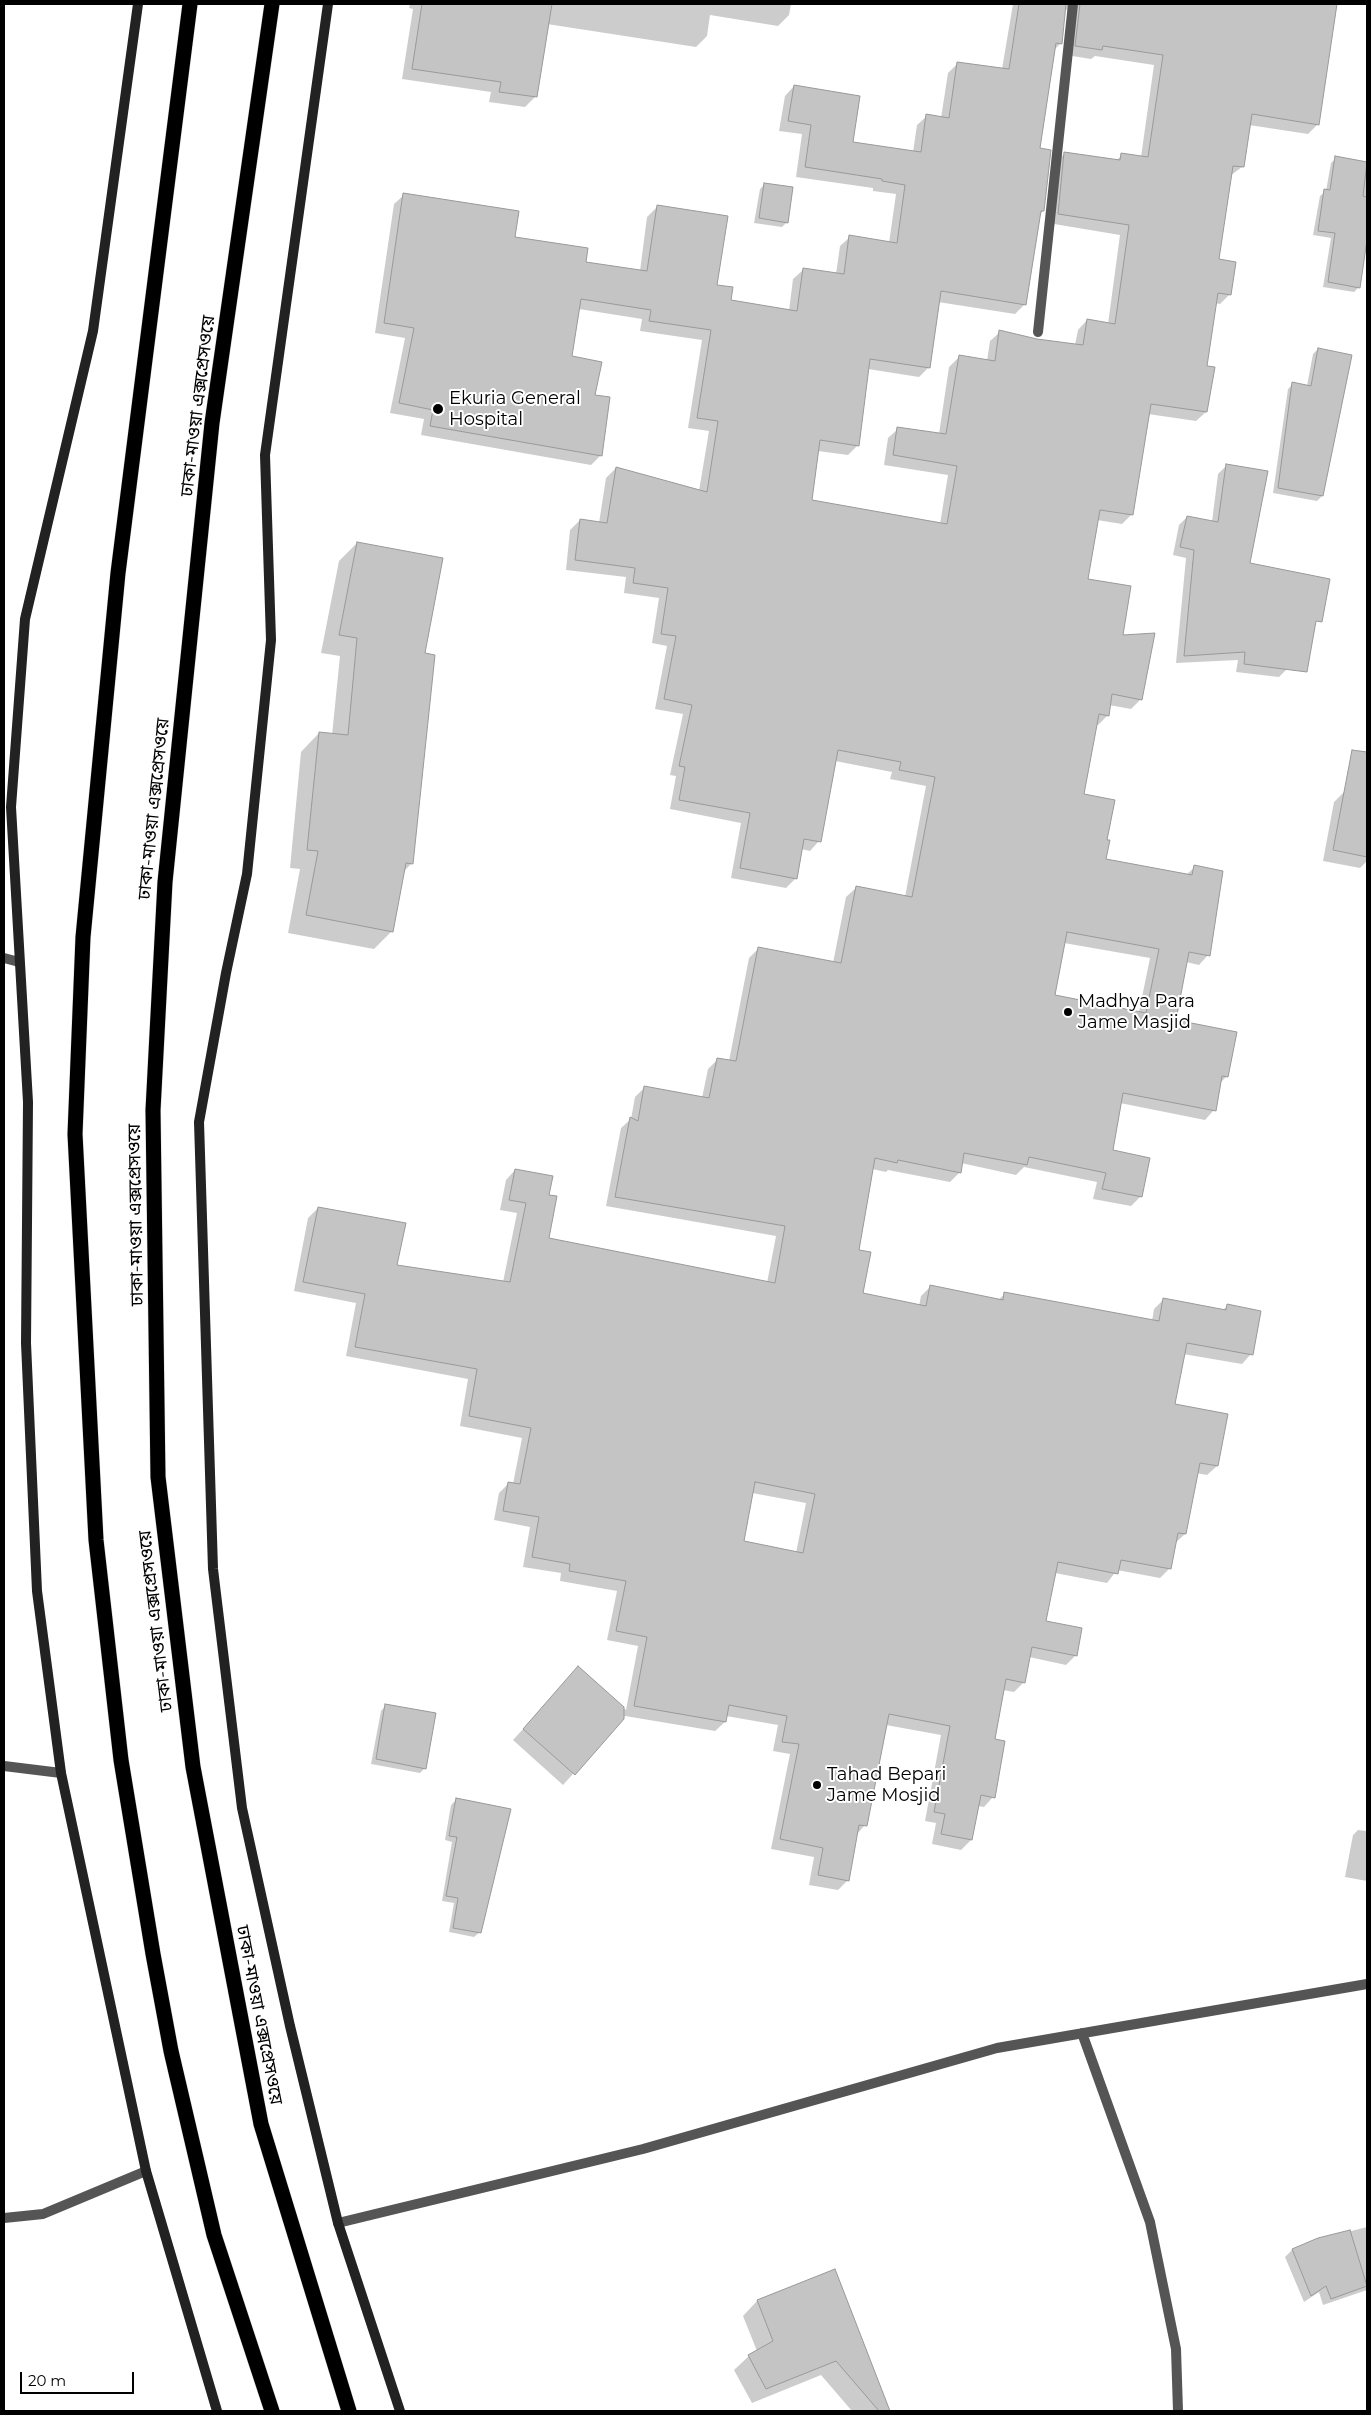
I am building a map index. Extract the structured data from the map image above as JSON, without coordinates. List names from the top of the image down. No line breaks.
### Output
{"streets":{"highway":["ঢাকা-মাওয়া এক্সপ্রেসওয়ে"]},"places":["Ekuria General Hospital","Madhya Para Jame Masjid","Tahad Bepari Jame Mosjid"],"scale_bar":"20 m"}
